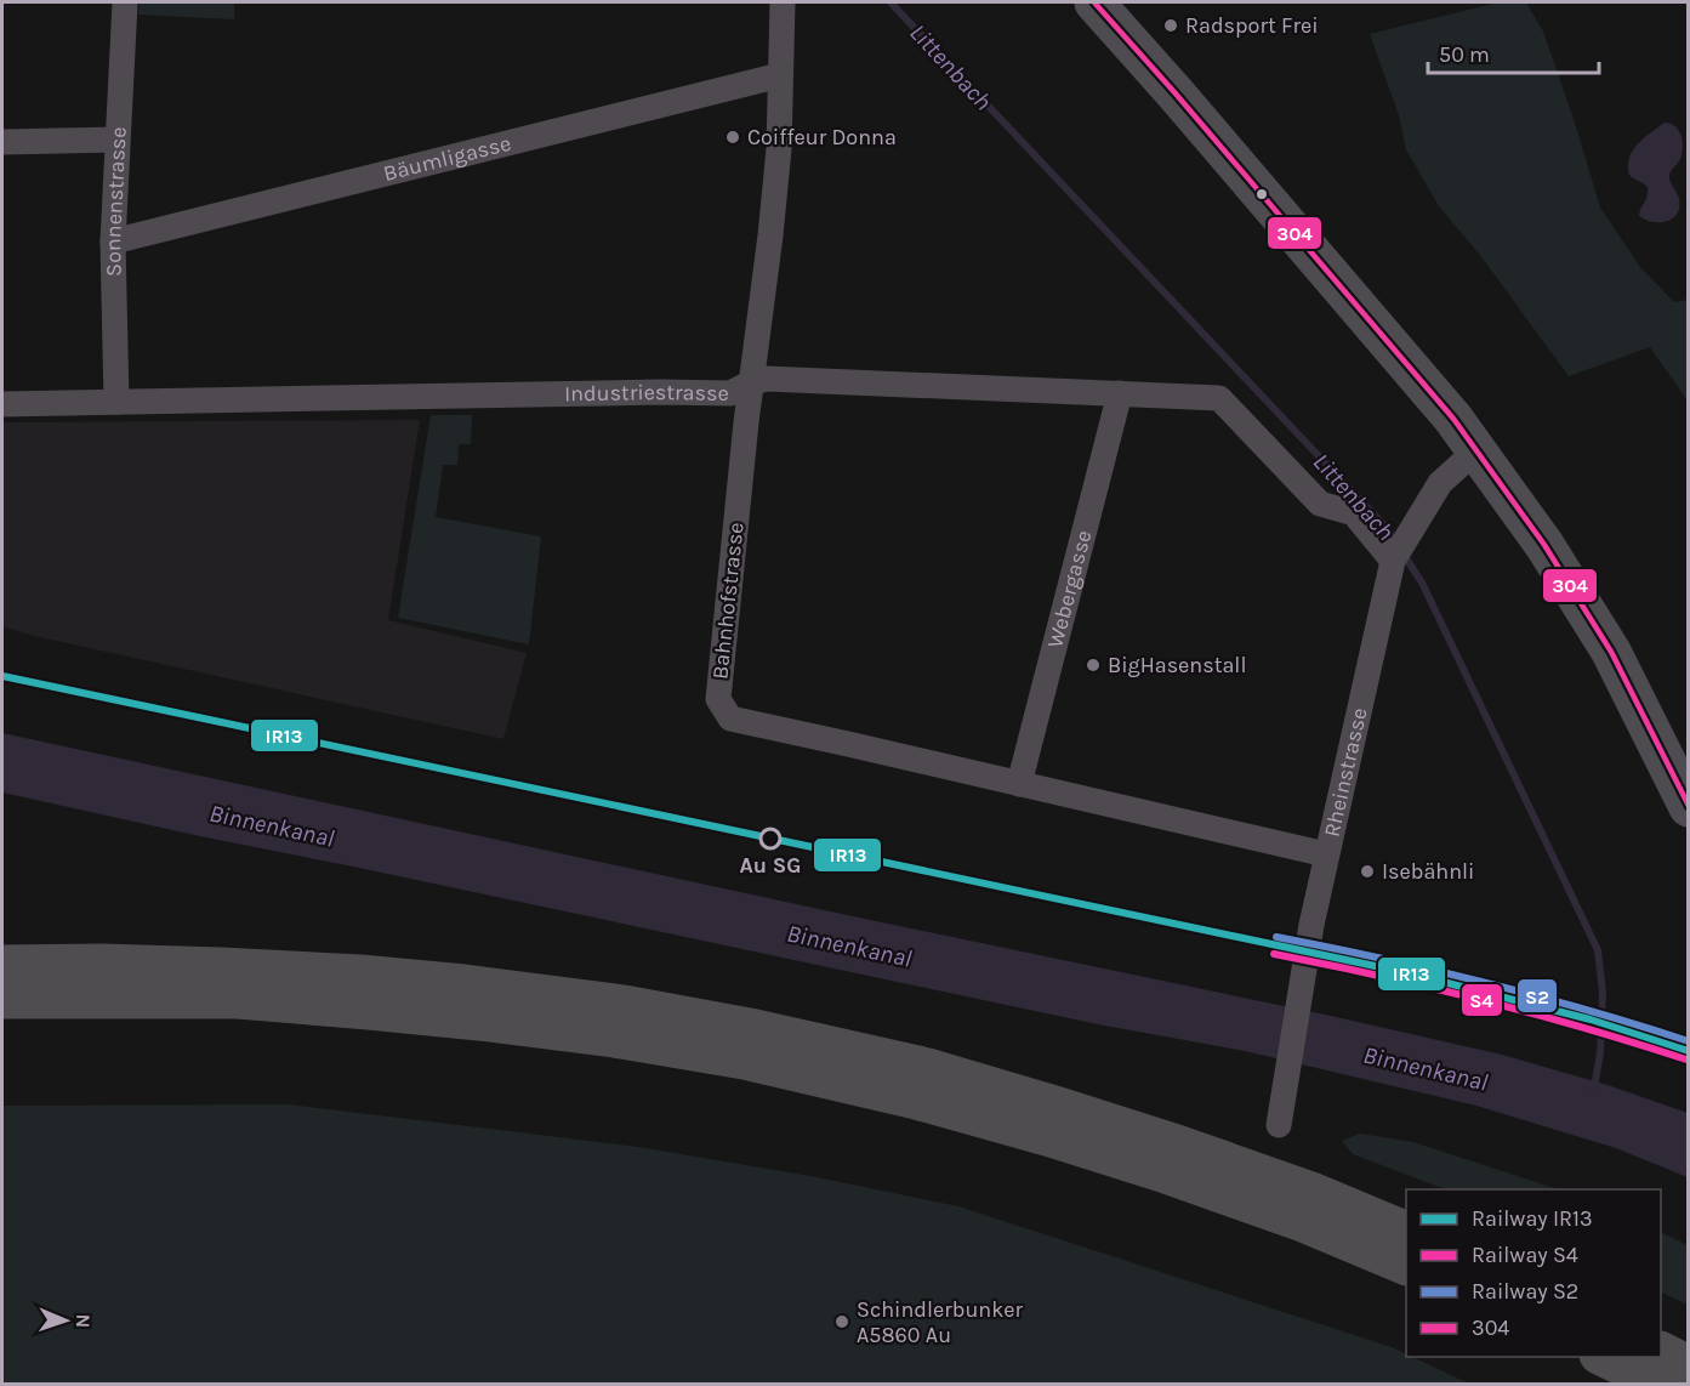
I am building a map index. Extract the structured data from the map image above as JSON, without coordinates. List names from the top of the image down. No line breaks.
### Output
{"streets":{"street":["Bäumligasse","Sonnenstrasse","Industriestrasse","Webergasse","Bahnhofstrasse","Rheinstrasse"]},"crossings":[["Bäumligasse","Sonnenstrasse"],["Bäumligasse","Bahnhofstrasse"],["Sonnenstrasse","Industriestrasse"],["Industriestrasse","Webergasse"],["Industriestrasse","Bahnhofstrasse"],["Industriestrasse","Rheinstrasse"],["Webergasse","Bahnhofstrasse"],["Bahnhofstrasse","Rheinstrasse"]],"water":["Littenbach","Binnenkanal"],"places":["Radsport Frei","Coiffeur Donna","BigHasenstall","Au SG","Isebähnli","Schindlerbunker A5860 Au"],"lines":["transit line 304","rail line IR13","rail line S2","rail line S4"],"legend":["Railway IR13","Railway S4","Railway S2","304"],"scale_bar":"50 m","north":"right"}
